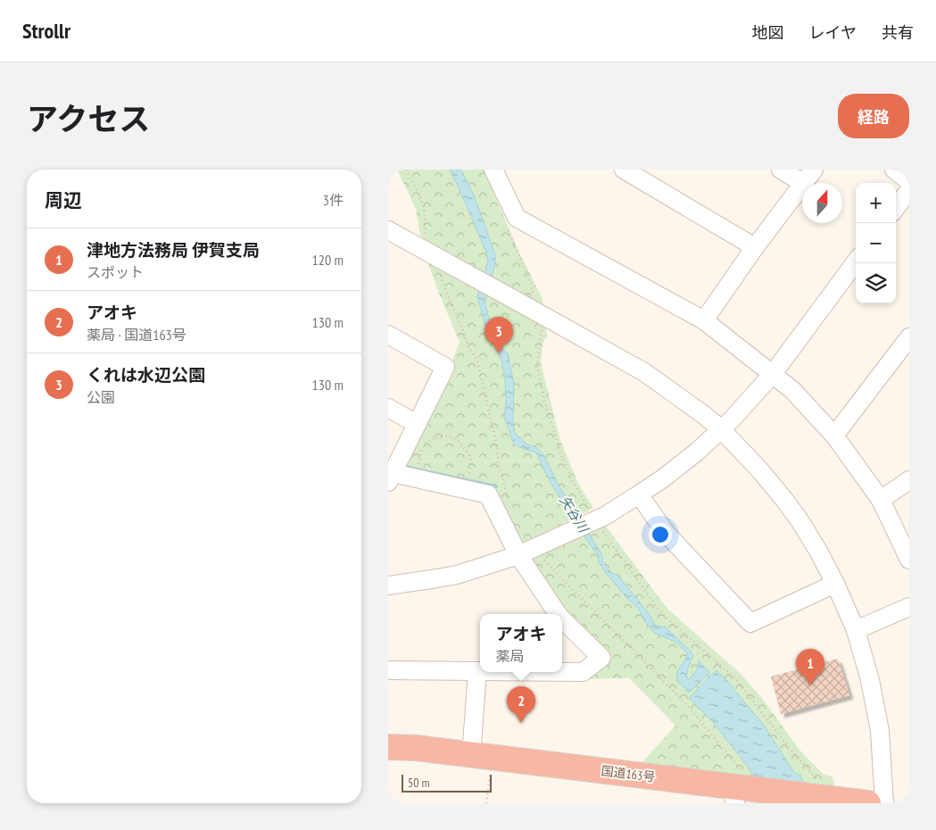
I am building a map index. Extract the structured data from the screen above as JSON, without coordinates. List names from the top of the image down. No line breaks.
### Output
{"streets":{"highway":["国道163号"]},"water":["矢谷川"],"scale_bar":"50 m","north":"top","page":{"header":"Strollr","nav":["地図","レイヤ","共有"],"title":"アクセス","buttons":"経路","heading":["周辺","3件"],"map_buttons":["+","−"],"list":[{"mark":"1","name":"津地方法務局 伊賀支局","note":"スポット","value":"120 m"},{"mark":"2","name":"アオキ","note":"薬局 · 国道163号","value":"130 m"},{"mark":"3","name":"くれは水辺公園","note":"公園","value":"130 m"}],"pins":["3","1","2"],"popup":["アオキ","薬局"],"scale":"50 m"}}
